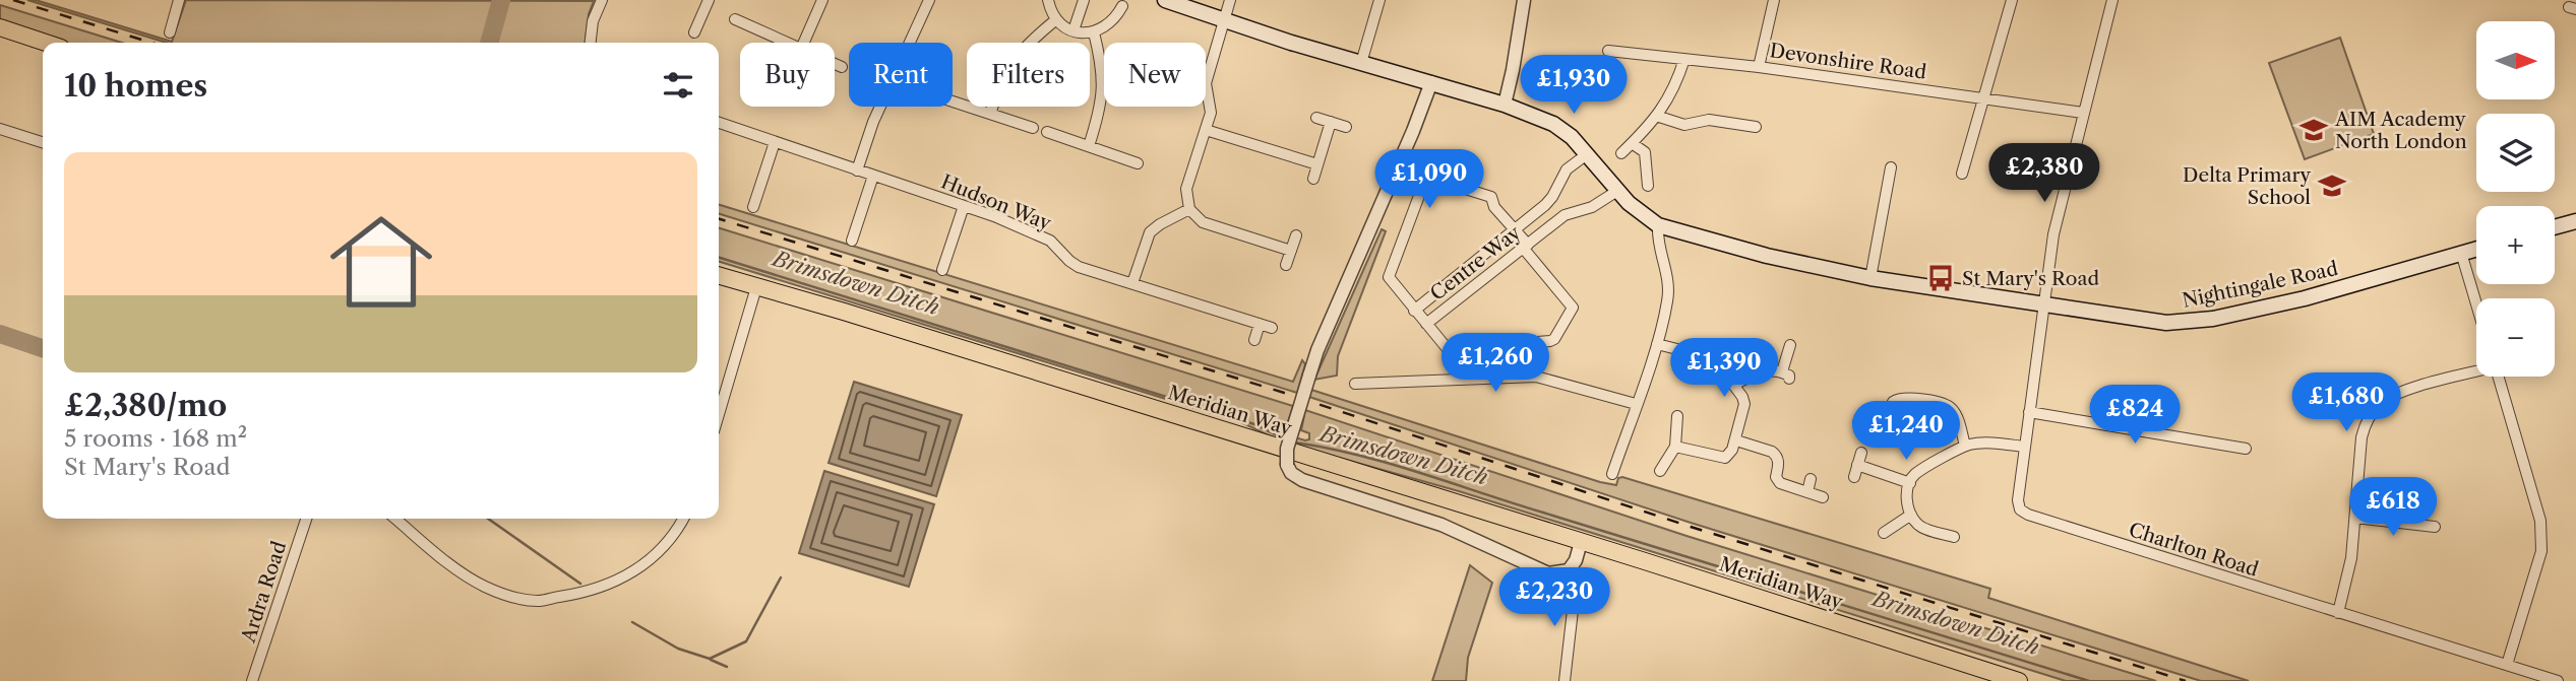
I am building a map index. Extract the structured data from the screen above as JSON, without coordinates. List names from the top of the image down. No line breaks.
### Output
{"streets":{"main road":["Nightingale Road","Meridian Way"],"street":["Devonshire Road","Hudson Way","Centre Way","Charlton Road","Ardra Road"]},"crossings":[["Nightingale Road","Charlton Road"]],"water":["Brimsdown Ditch"],"places":{"school or university":["AIM Academy North London","Delta Primary School"],"bus stop":["St Mary's Road"]},"north":"right","page":{"map_buttons":["+","−"],"chip":["Buy","Rent","Filters","New"],"heading":"10 homes","price":["£1,930","£2,380","£1,090","£1,260","£1,390","£1,680","£824","£1,240","£618","£2,230"],"list":[{"name":"£2,380/mo","note":"5 rooms · 168 m² · St Mary's Road"}]}}
